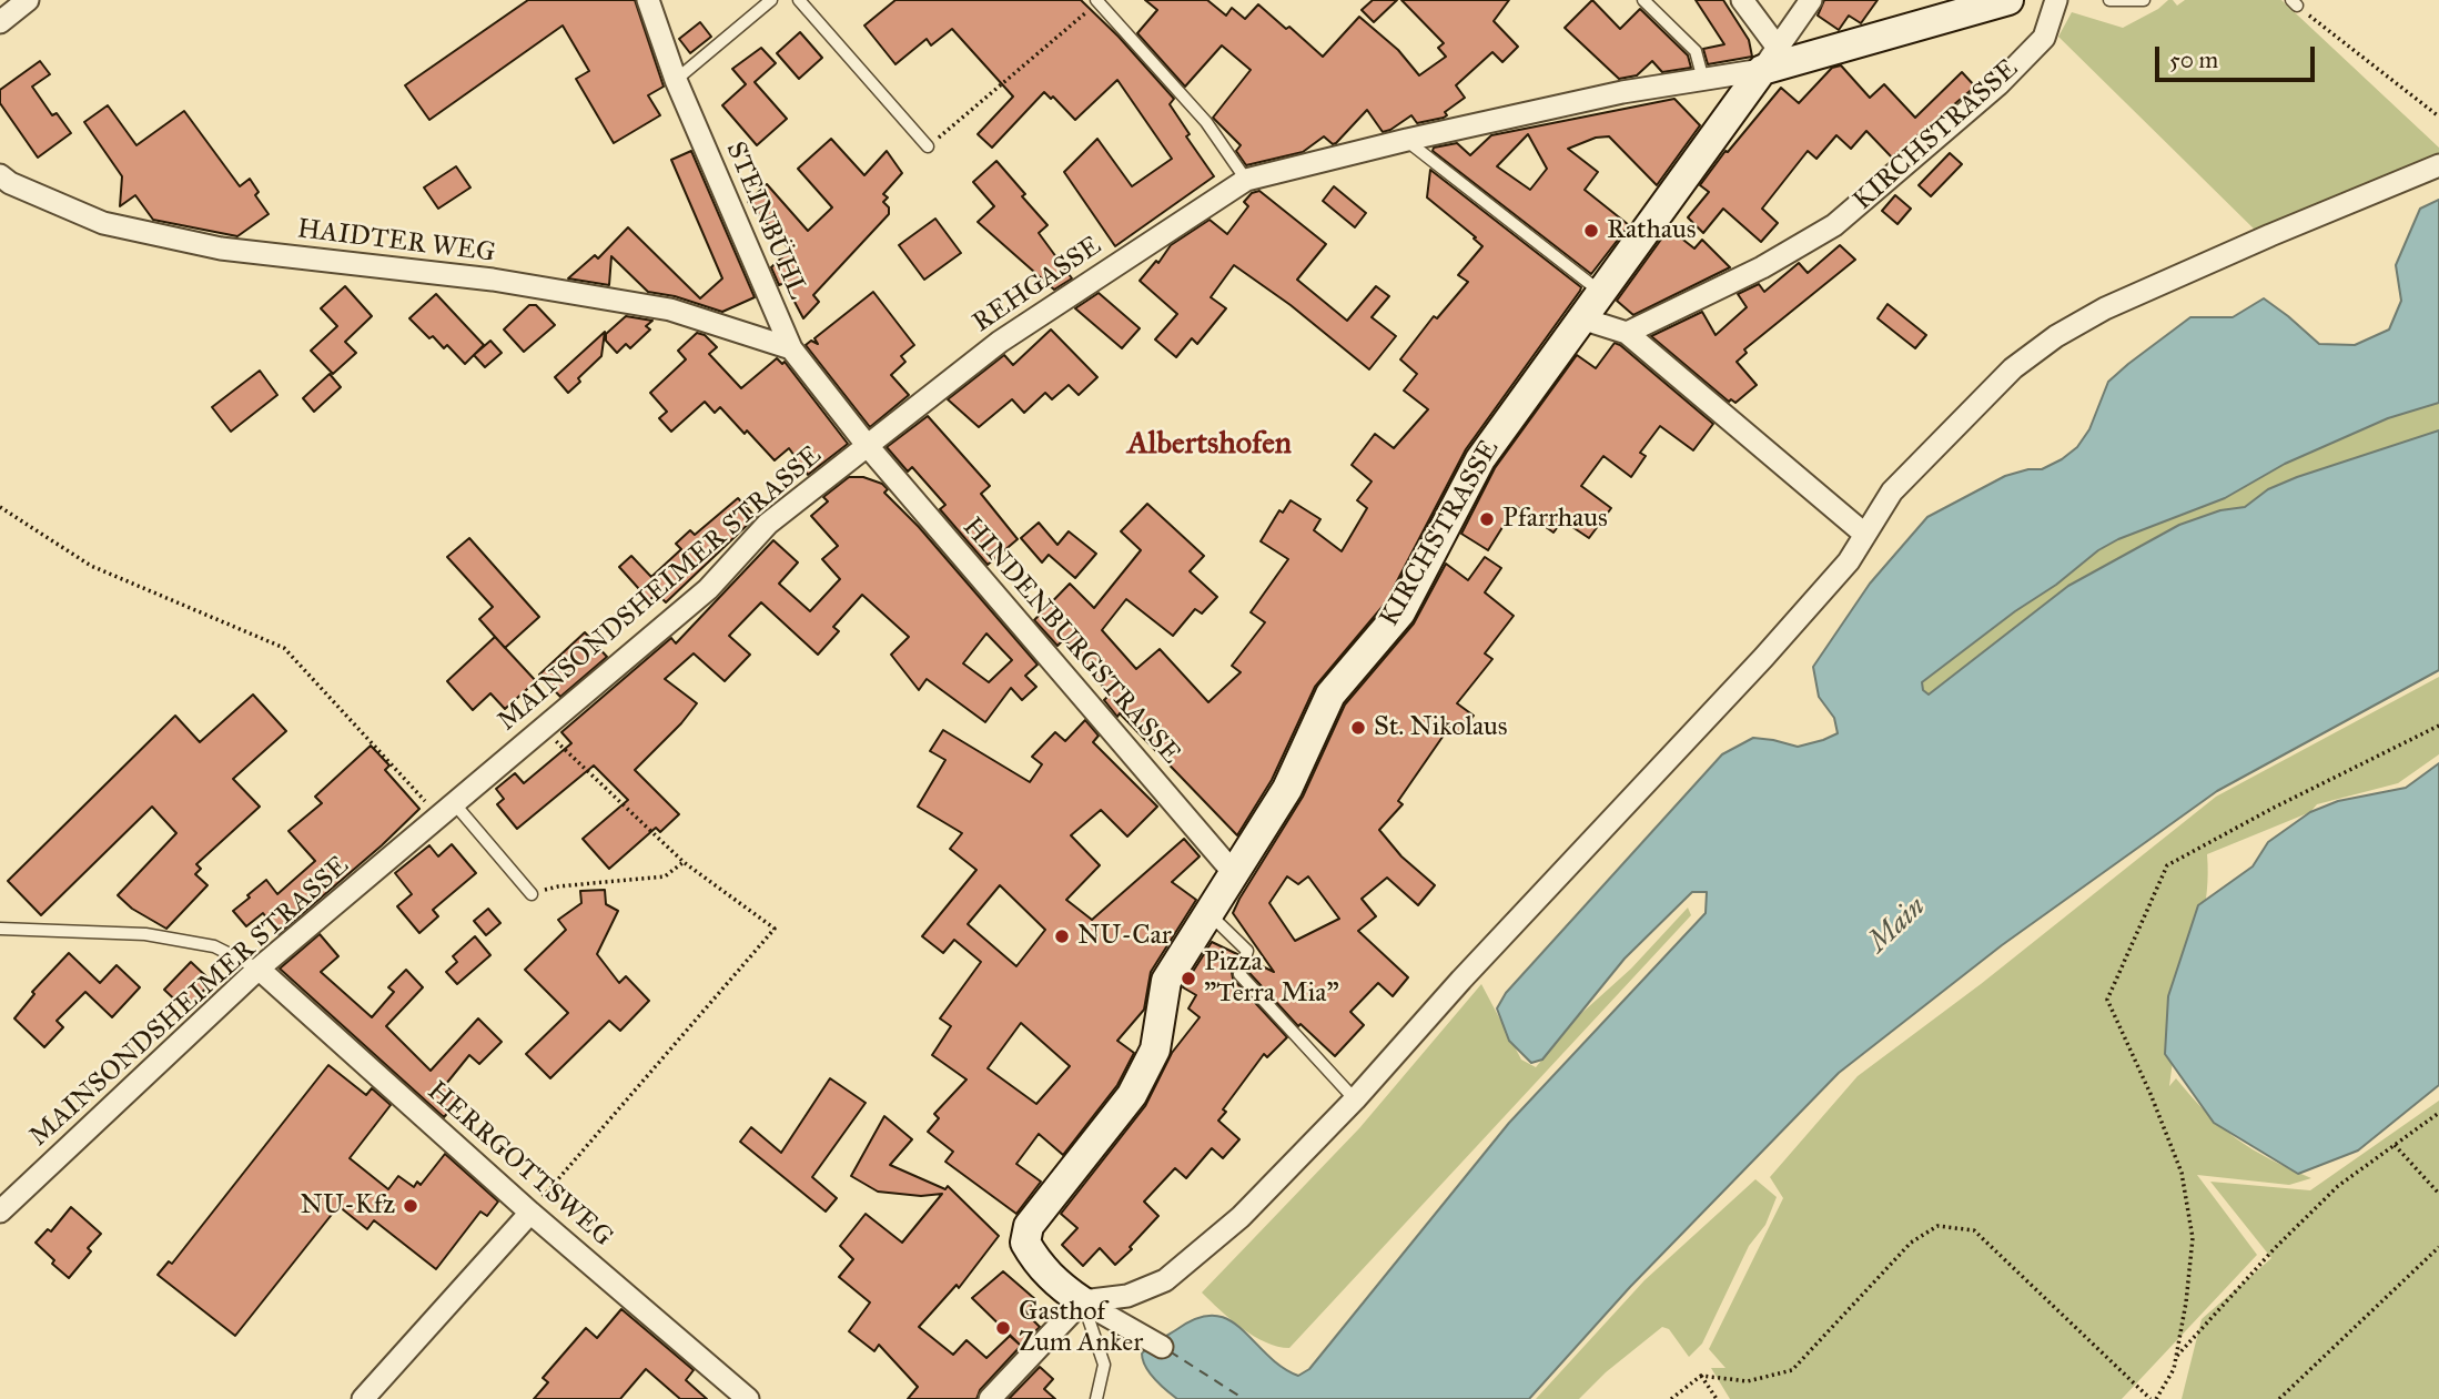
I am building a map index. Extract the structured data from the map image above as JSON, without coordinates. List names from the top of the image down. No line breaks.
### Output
{"streets":{"street":["KIRCHSTRASSE","STEINBÜHL","HAIDTER WEG","REHGASSE","MAINSONDSHEIMER STRASSE","HINDENBURGSTRASSE","HERRGOTTSWEG"]},"crossings":[["KIRCHSTRASSE","REHGASSE"],["KIRCHSTRASSE","HINDENBURGSTRASSE"],["STEINBÜHL","HAIDTER WEG"],["STEINBÜHL","REHGASSE"],["STEINBÜHL","MAINSONDSHEIMER STRASSE"],["STEINBÜHL","HINDENBURGSTRASSE"],["REHGASSE","MAINSONDSHEIMER STRASSE"],["REHGASSE","HINDENBURGSTRASSE"],["MAINSONDSHEIMER STRASSE","HINDENBURGSTRASSE"],["MAINSONDSHEIMER STRASSE","HERRGOTTSWEG"]],"districts":["Albertshofen"],"water":["Main"],"places":["Rathaus","Pfarrhaus","St. Nikolaus","NU-Car","Pizza \"Terra Mia\"","NU-Kfz","Gasthof Zum Anker"],"scale_bar":"50 m"}
